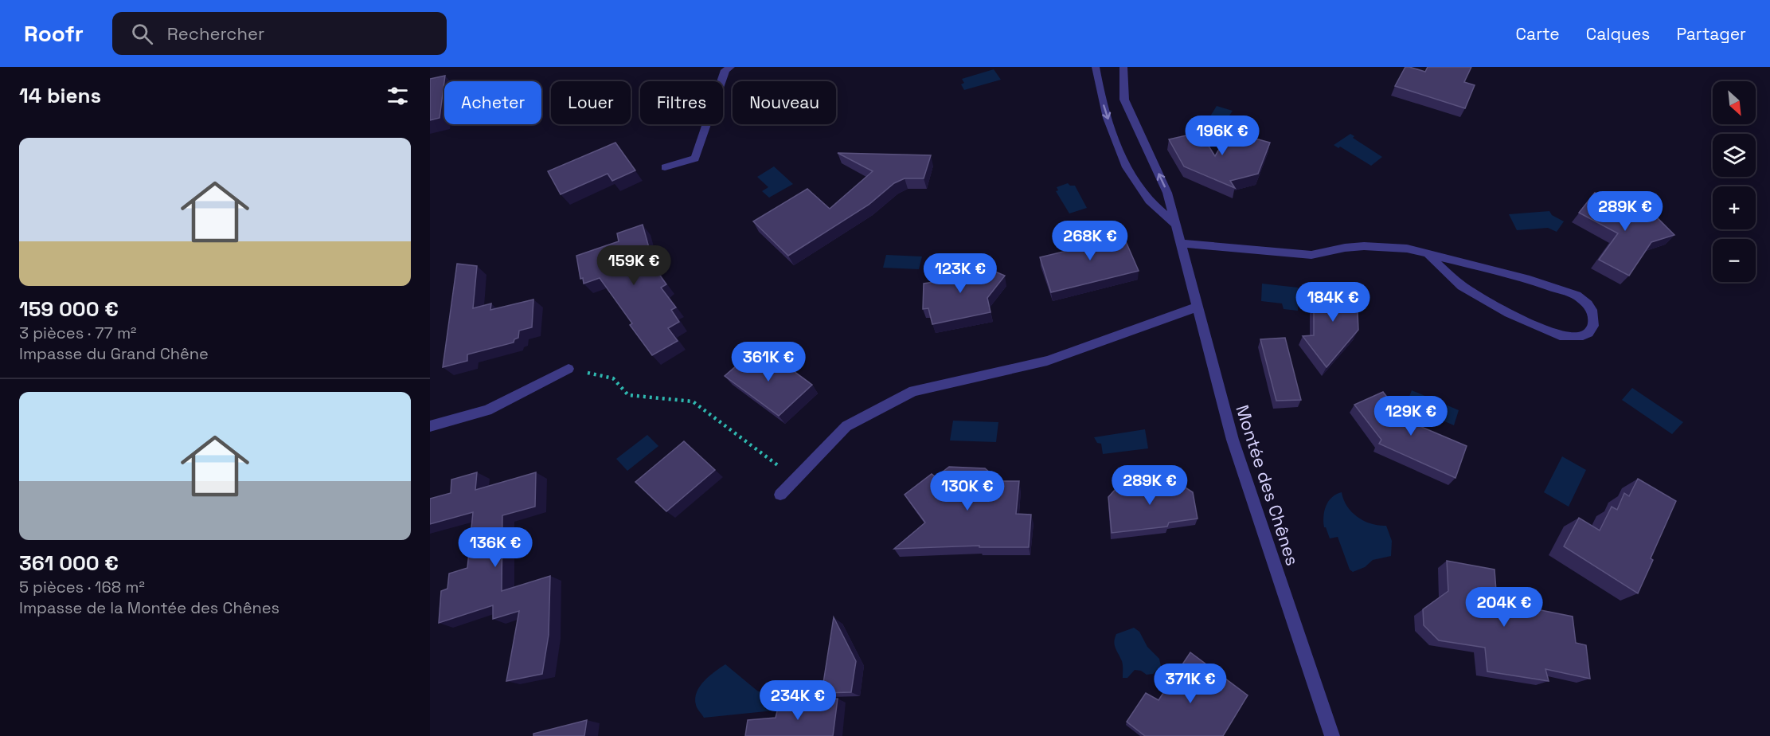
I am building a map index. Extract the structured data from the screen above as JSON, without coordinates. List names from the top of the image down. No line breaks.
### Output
{"streets":{"street":["Montée des Chênes"]},"north":"bottom right","page":{"header":"Roofr","search":"Rechercher","nav":["Carte","Calques","Partager"],"heading":"14 biens","map_buttons":["+","−"],"chip":["Acheter","Louer","Filtres","Nouveau"],"price":["196K €","289K €","268K €","159K €","123K €","184K €","361K €","129K €","289K €","130K €","136K €","204K €","371K €","234K €"],"list":[{"name":"159 000 €","note":"3 pièces · 77 m² · Impasse du Grand Chêne"},{"name":"361 000 €","note":"5 pièces · 168 m² · Impasse de la Montée des Chênes"}]}}
